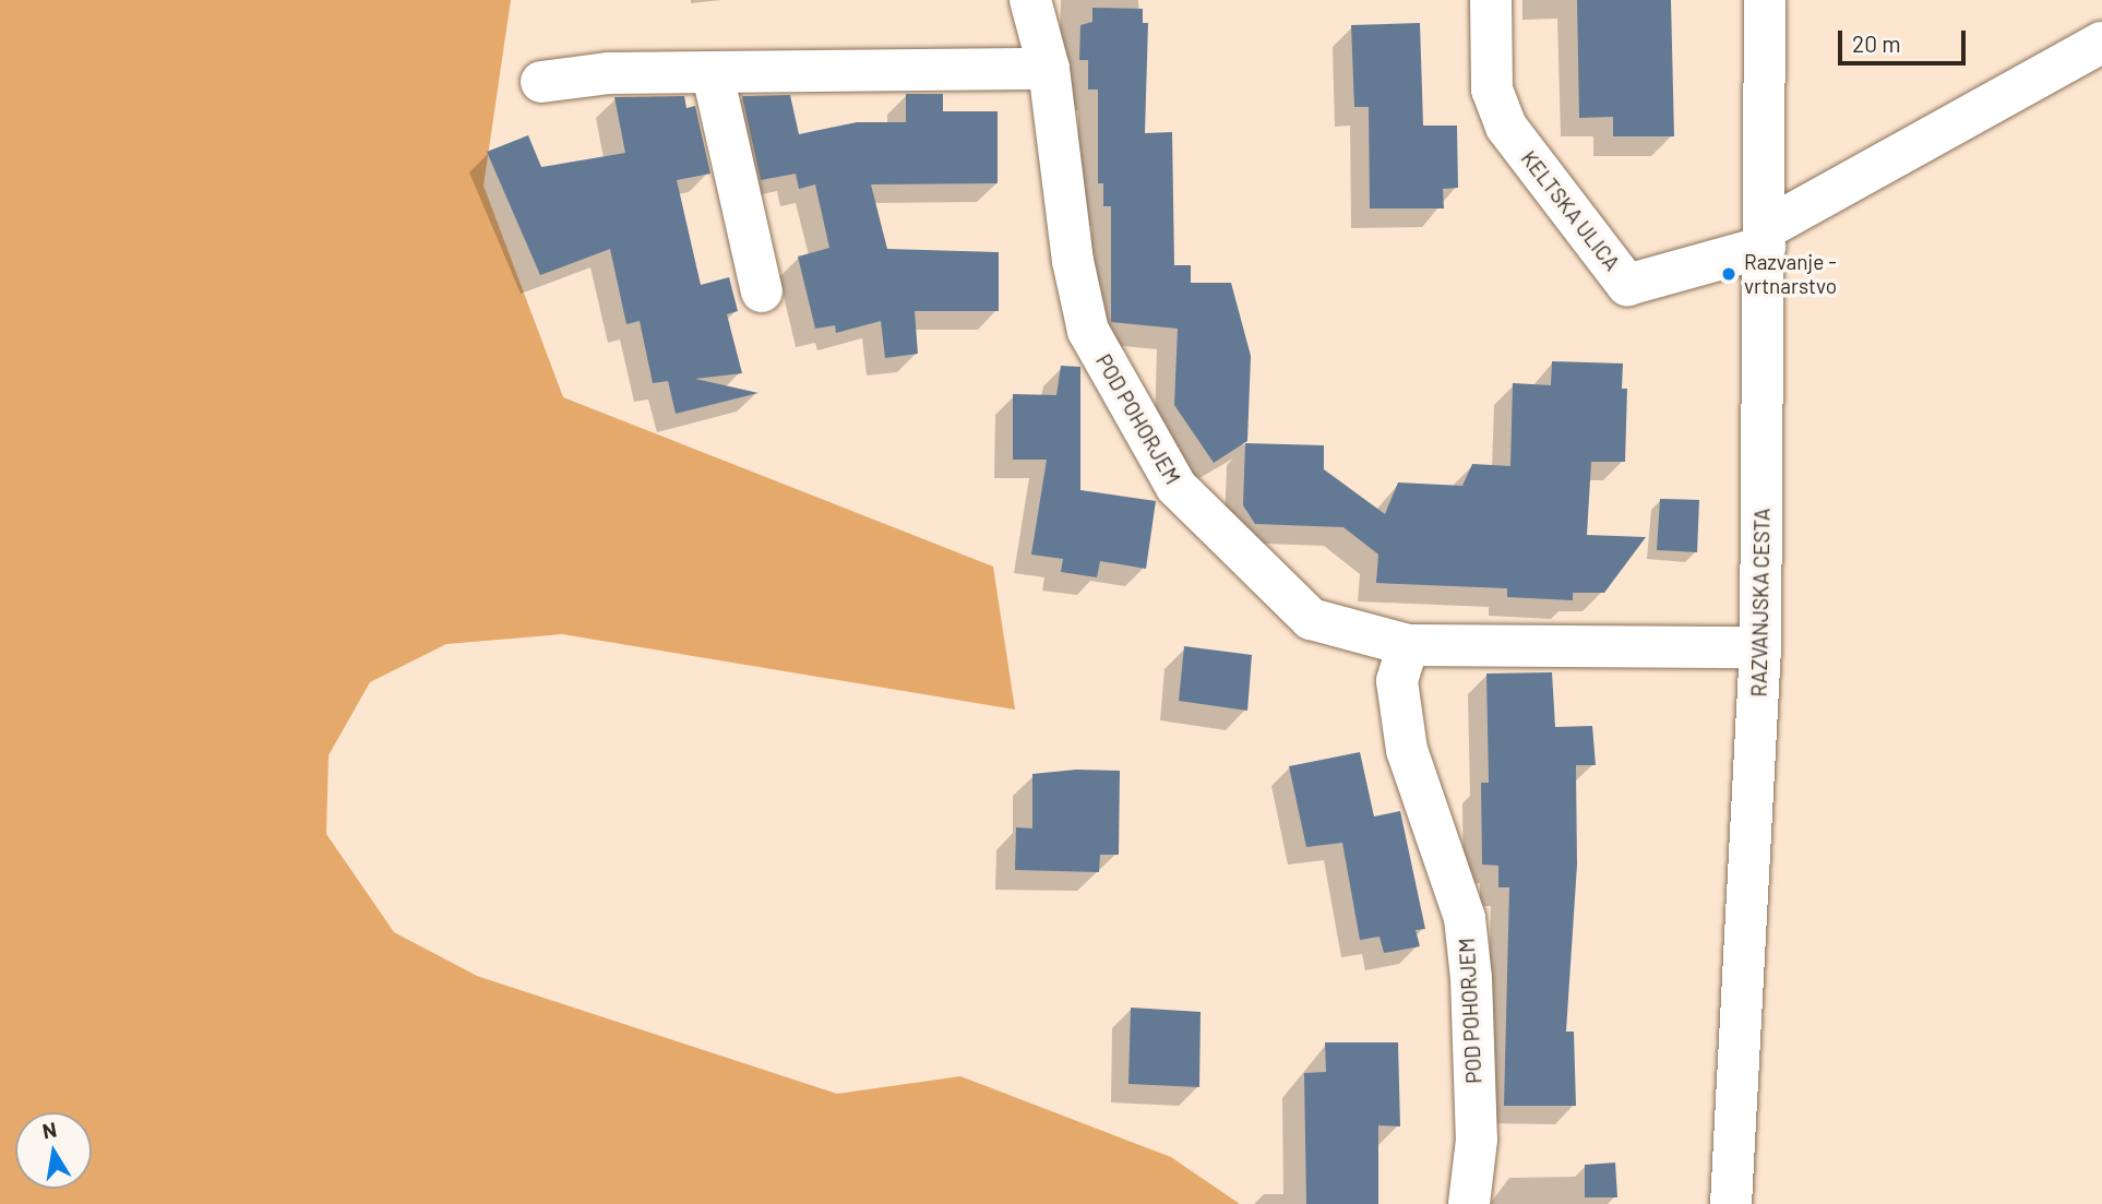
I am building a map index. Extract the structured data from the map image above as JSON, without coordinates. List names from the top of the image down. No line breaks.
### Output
{"streets":{"street":["KELTSKA ULICA","POD POHORJEM","RAZVANJSKA CESTA"]},"crossings":[["KELTSKA ULICA","RAZVANJSKA CESTA"],["POD POHORJEM","RAZVANJSKA CESTA"]],"places":["Razvanje - vrtnarstvo"],"scale_bar":"20 m","north":"top"}
